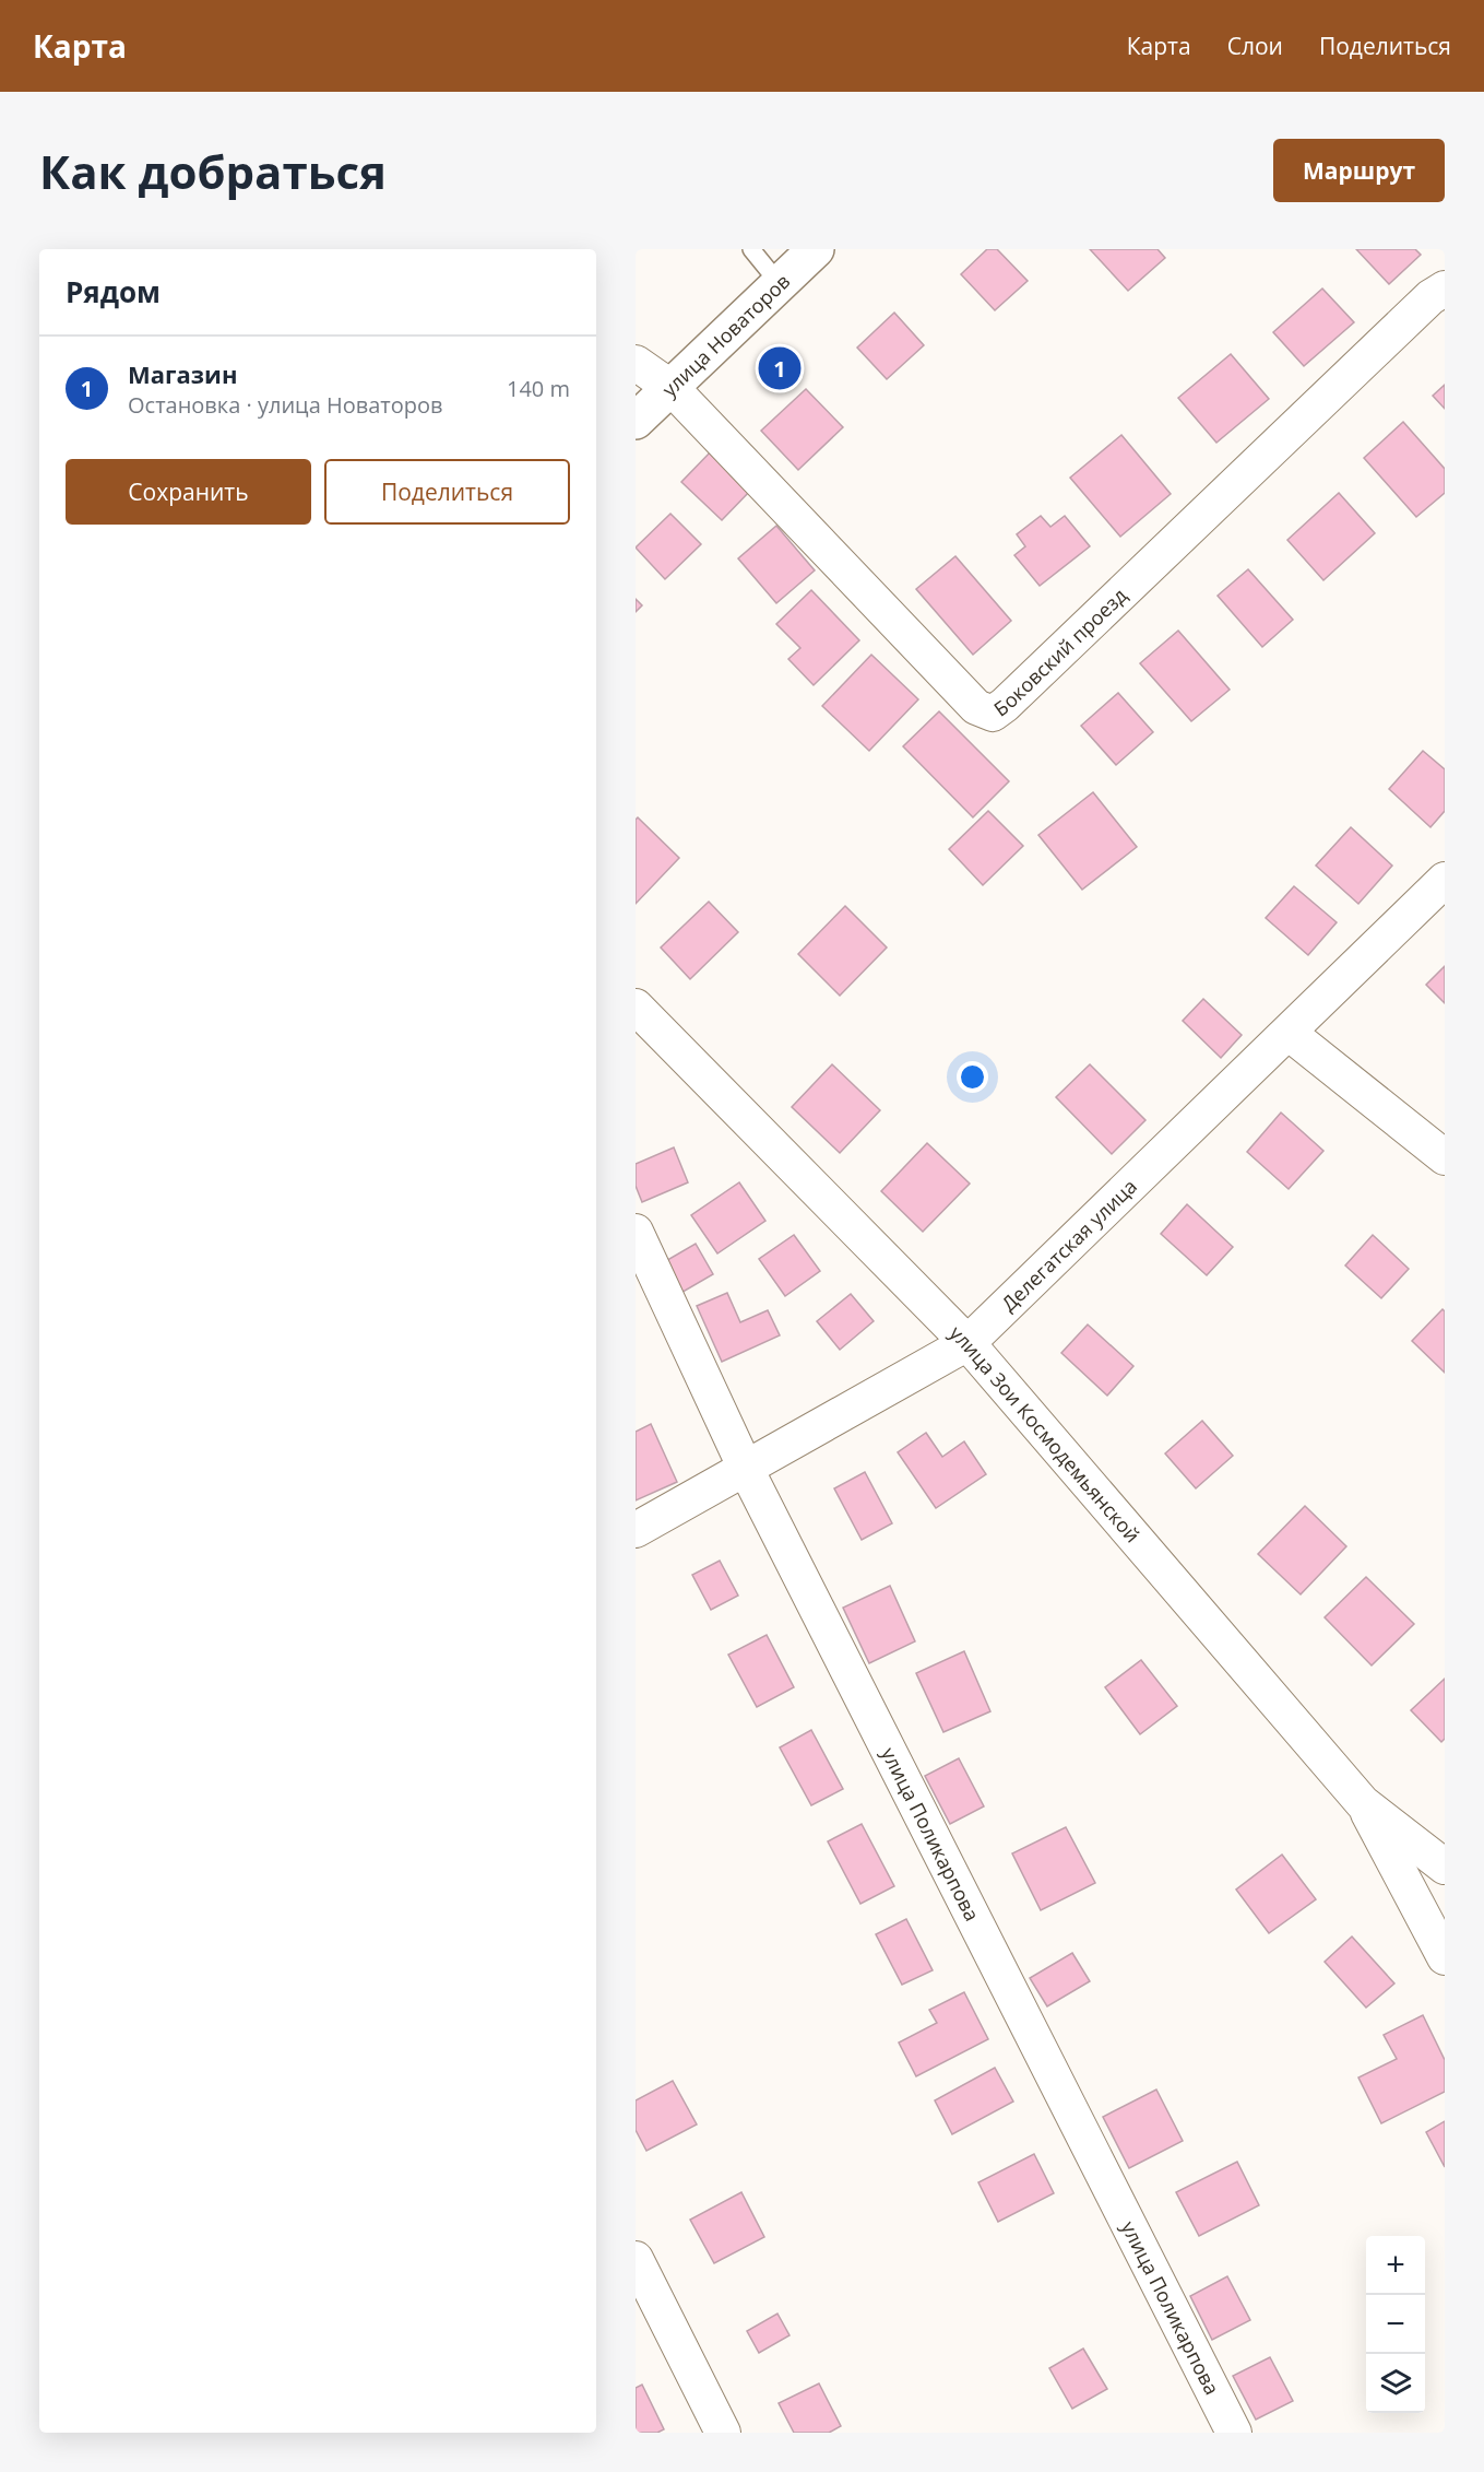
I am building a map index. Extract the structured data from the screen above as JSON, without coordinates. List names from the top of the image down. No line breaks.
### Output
{"streets":{"main road":["улица Новаторов"],"street":["Боковский проезд","Делегатская улица","улица Зои Космодемьянской","улица Поликарпова"]},"crossings":[["улица Новаторов","Боковский проезд"],["Делегатская улица","улица Зои Космодемьянской"],["Делегатская улица","улица Поликарпова"]],"page":{"header":"Карта","nav":["Карта","Слои","Поделиться"],"buttons":["Маршрут",["Сохранить","Поделиться"]],"title":"Как добраться","heading":"Рядом","list":[{"mark":"1","name":"Магазин","note":"Остановка · улица Новаторов","value":"140 m"}],"pins":"1","map_buttons":["+","−"]}}
